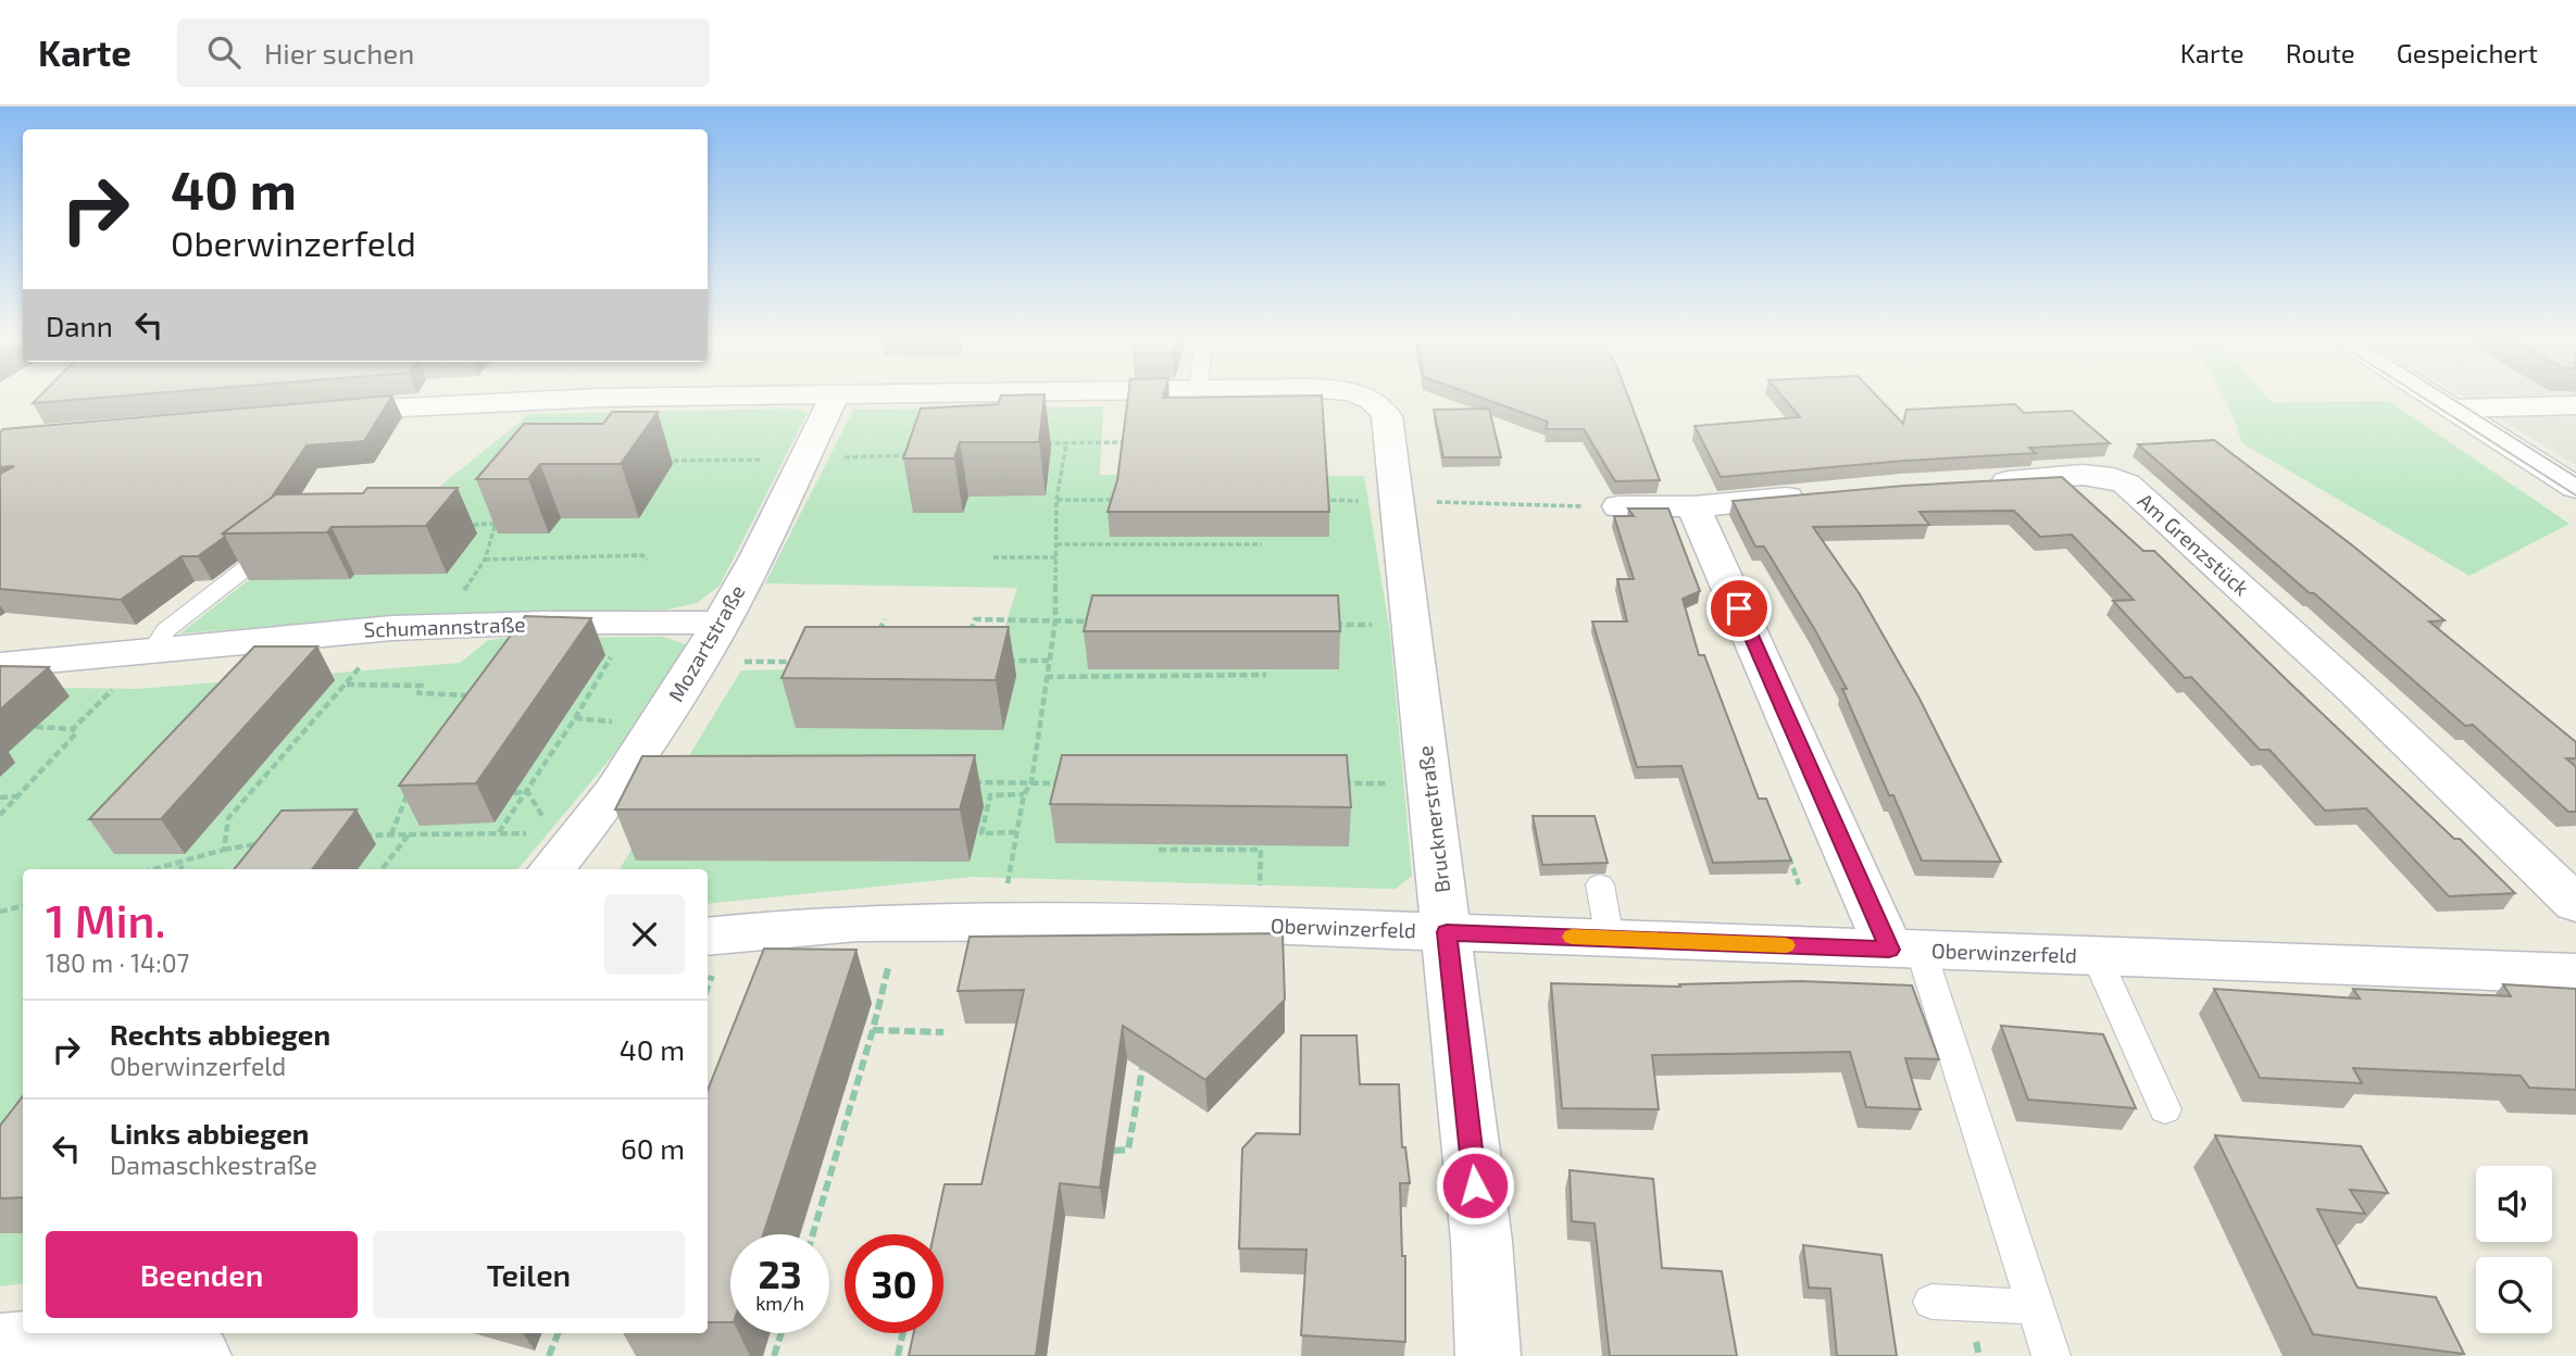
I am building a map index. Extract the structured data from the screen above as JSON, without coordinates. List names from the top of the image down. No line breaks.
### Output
{"streets":{"street":["Am Grenzstück","Schumannstraße","Mozartstraße","Brucknerstraße","Oberwinzerfeld"]},"crossings":[["Schumannstraße","Mozartstraße"],["Brucknerstraße","Oberwinzerfeld"]],"page":{"header":"Karte","search":"Hier suchen","nav":["Karte","Route","Gespeichert"],"turn":["40 m","Oberwinzerfeld"],"then":"Dann","heading":["1 Min.","180 m · 14:07"],"list":[{"name":"Rechts abbiegen","note":"Oberwinzerfeld","value":"40 m"},{"name":"Links abbiegen","note":"Damaschkestraße","value":"60 m"}],"buttons":["Beenden","Teilen"],"speed":"23 km/h","limit":"30"}}
